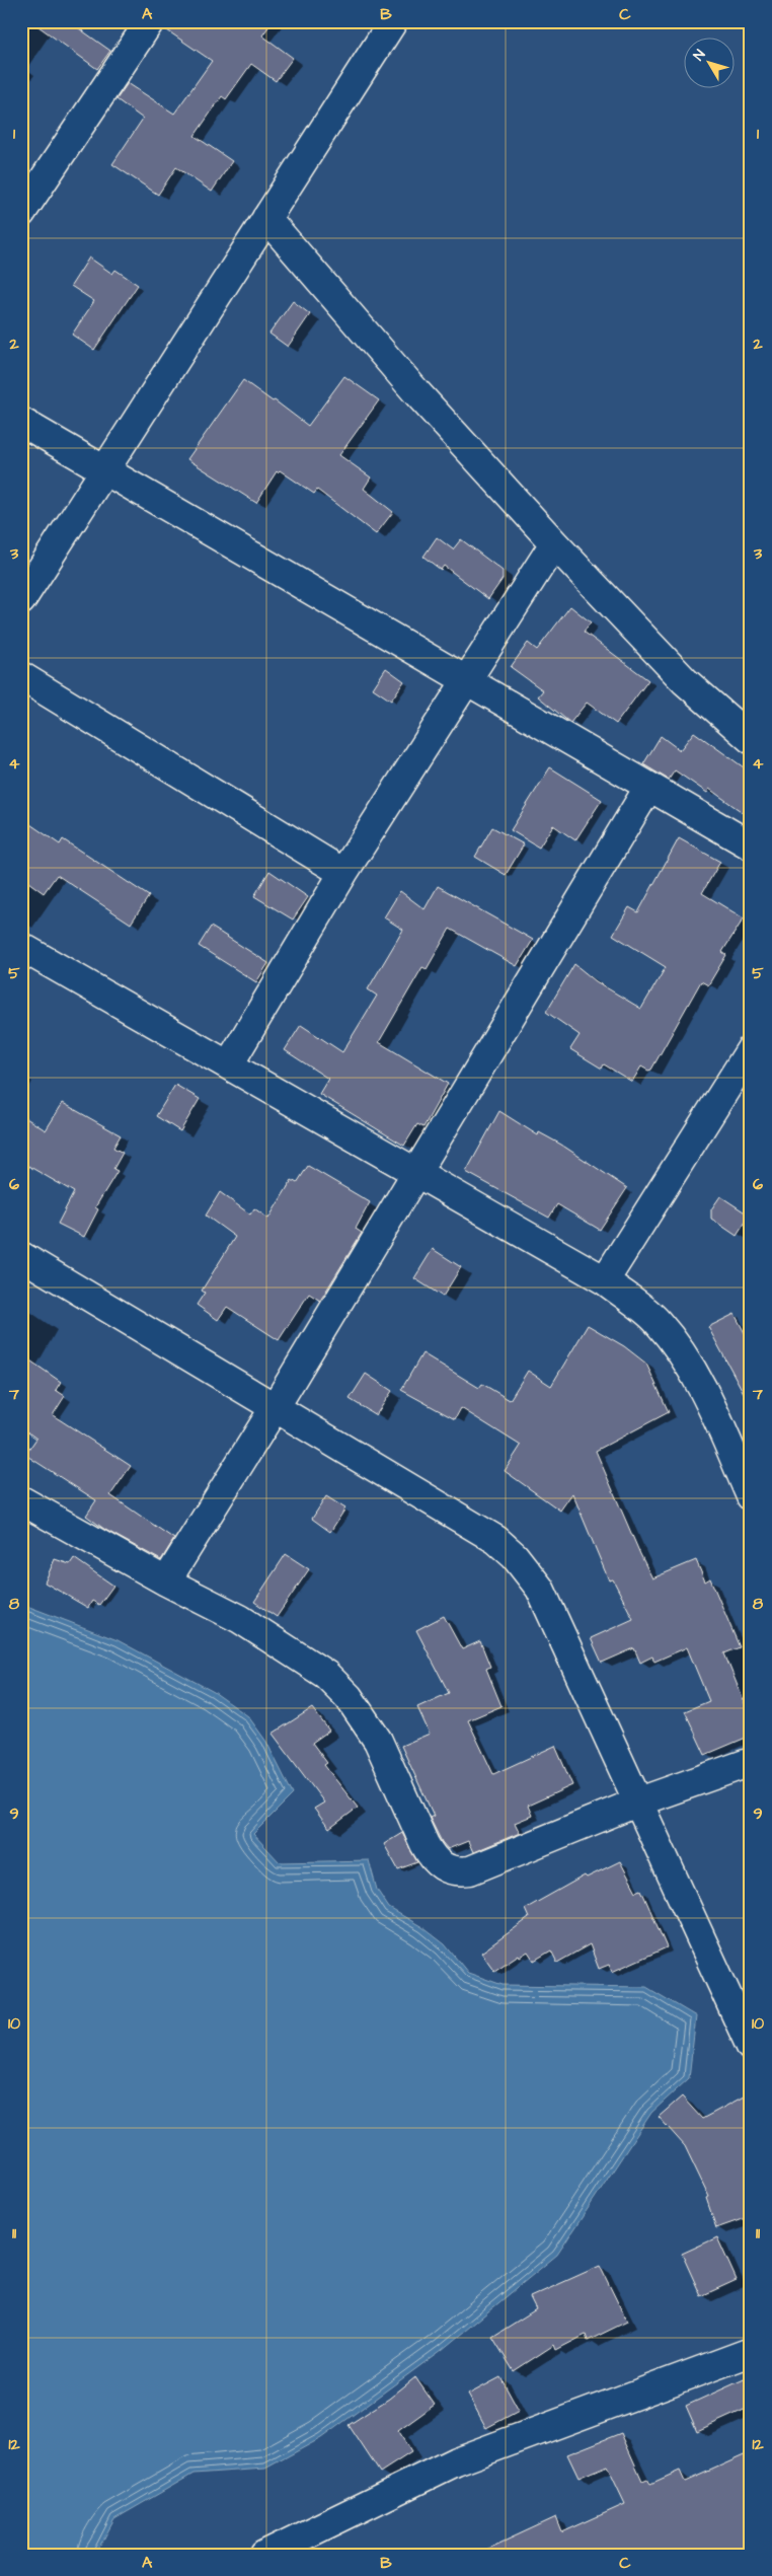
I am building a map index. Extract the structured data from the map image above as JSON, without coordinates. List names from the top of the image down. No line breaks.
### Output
{"north":"top left","grid":{"columns":["A","B","C"],"rows":["1","2","3","4","5","6","7","8","9","10","11","12"]}}
